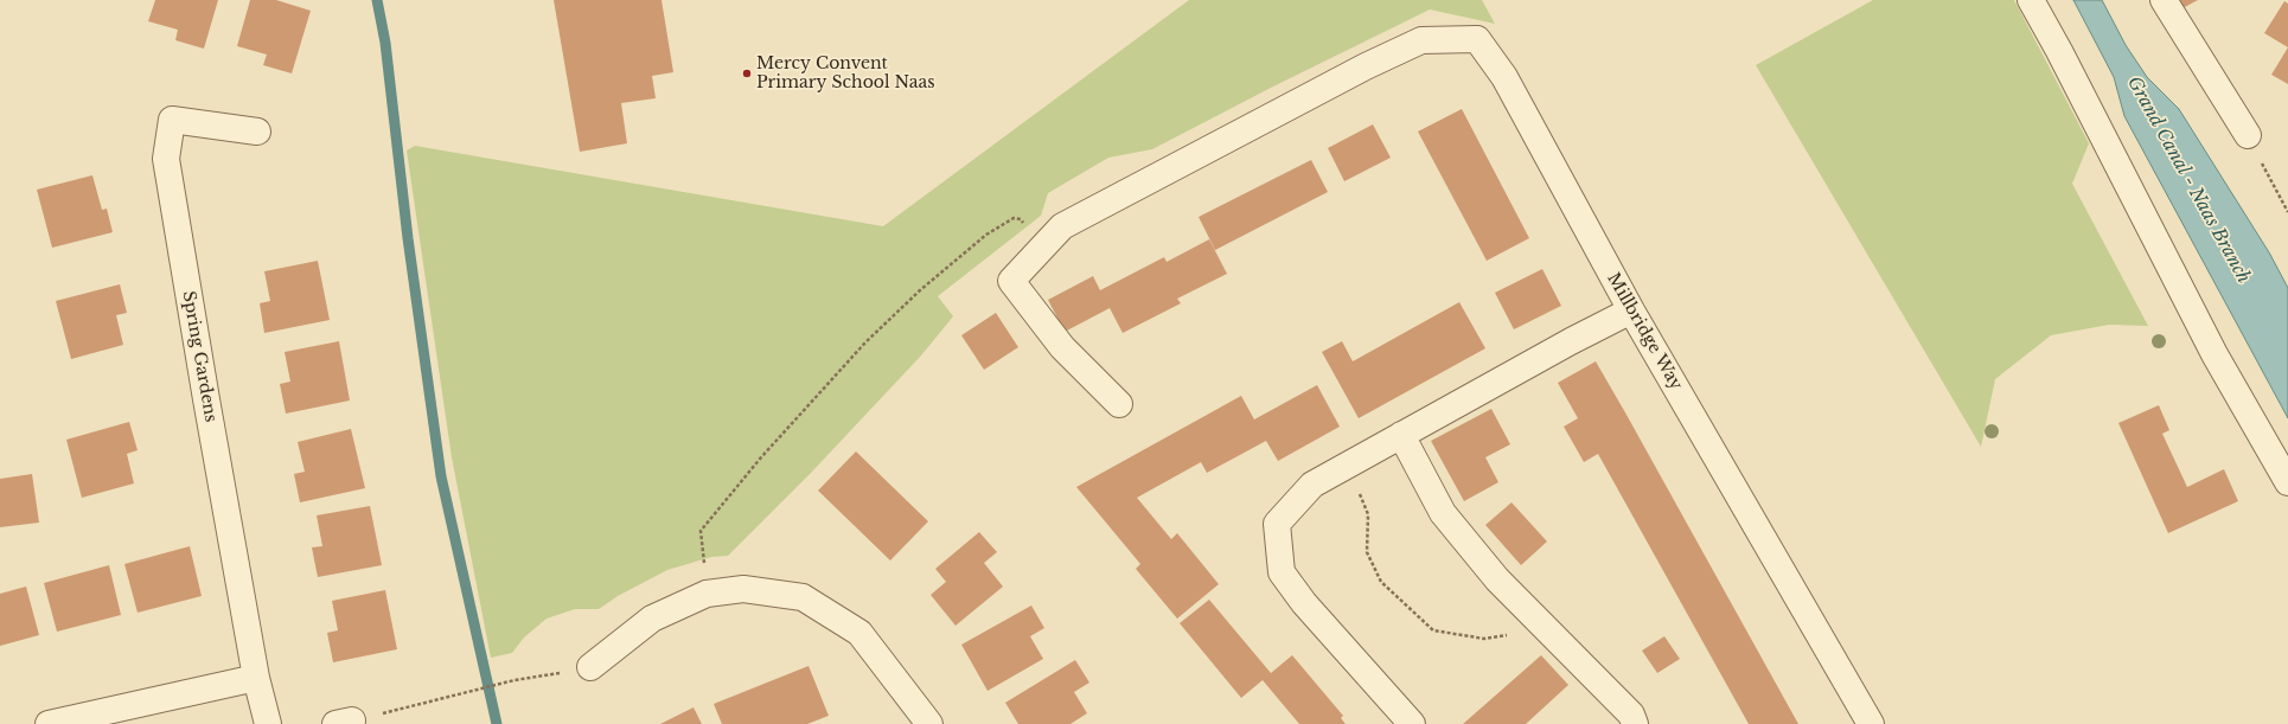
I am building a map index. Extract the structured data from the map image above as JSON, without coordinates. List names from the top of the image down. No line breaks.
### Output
{"streets":{"street":["Millbridge Way","Spring Gardens"]},"water":["Grand Canal - Naas Branch"],"places":["Mercy Convent Primary School Naas"]}
